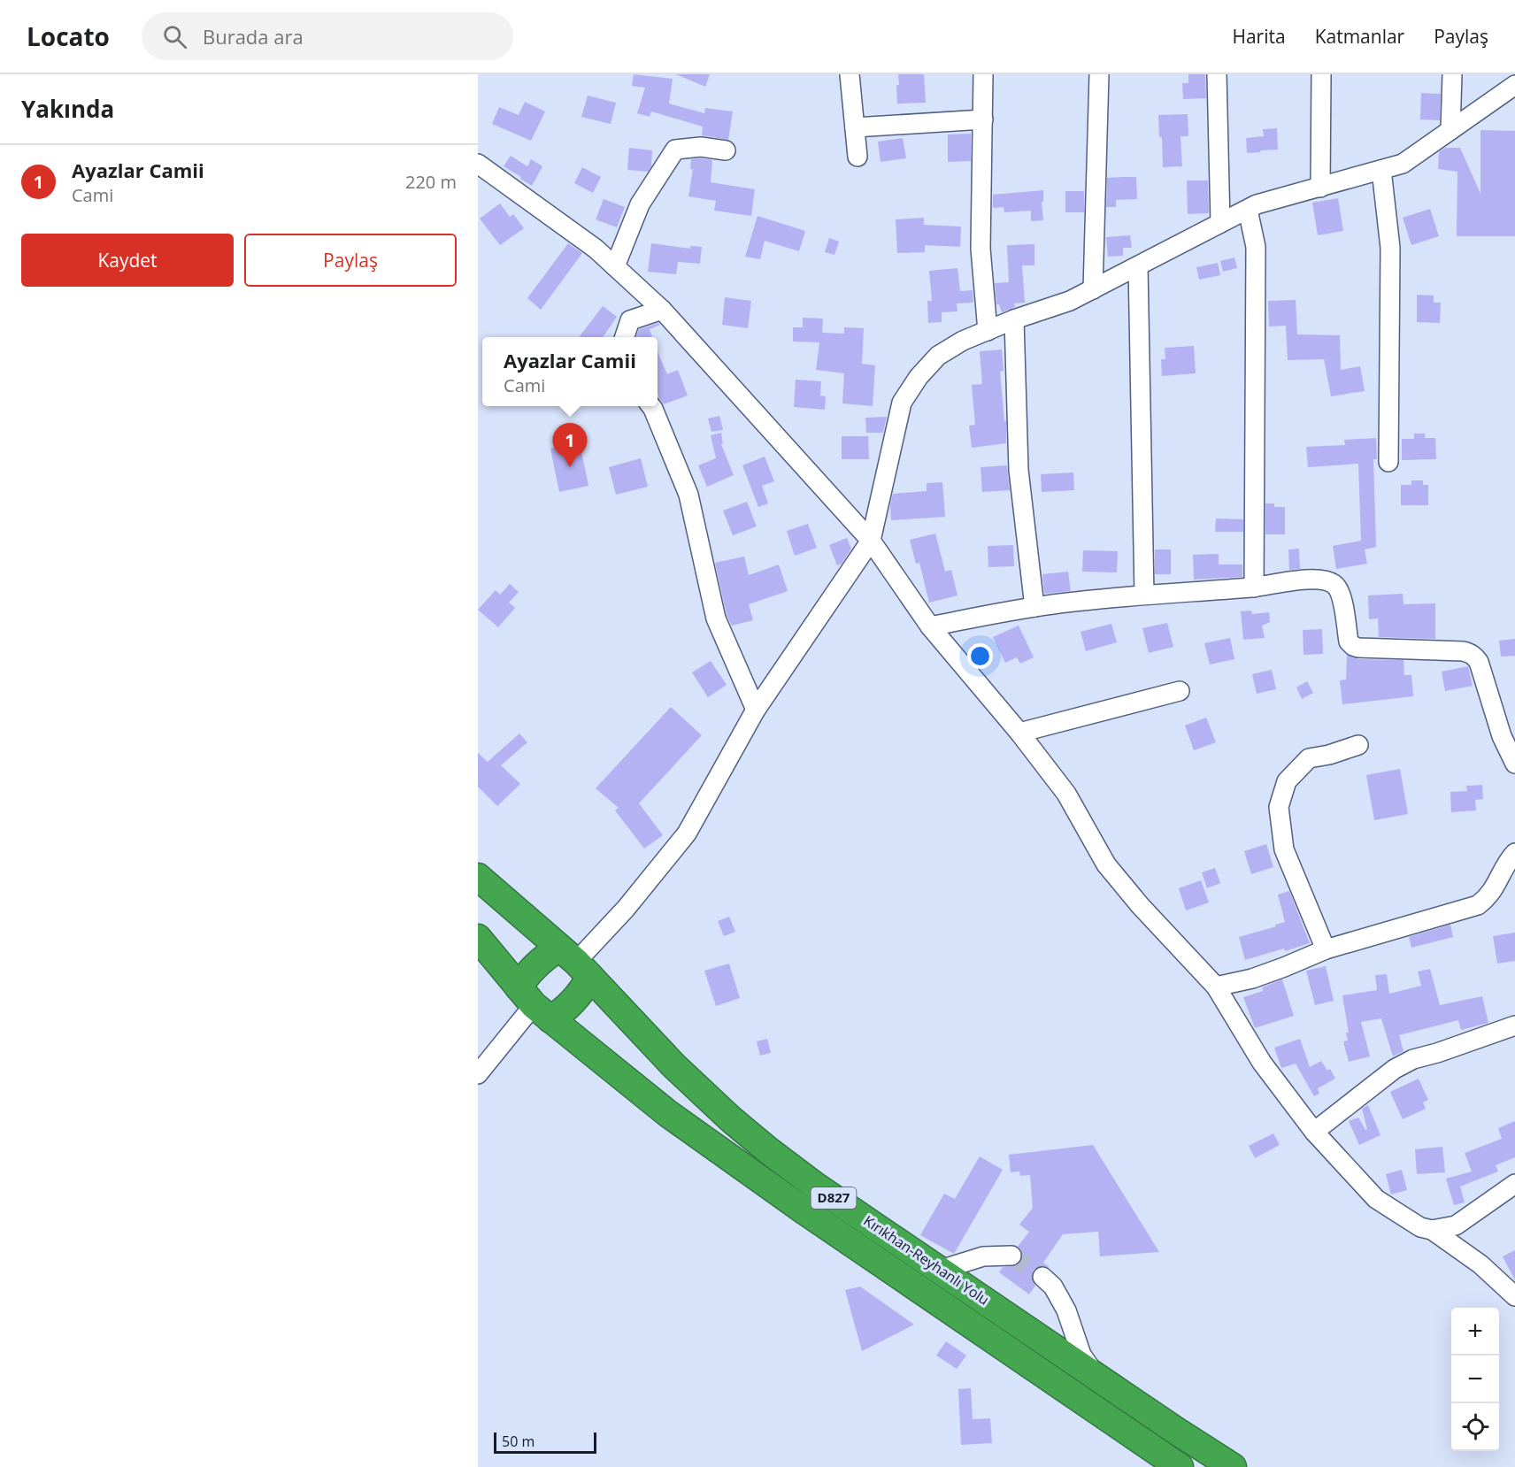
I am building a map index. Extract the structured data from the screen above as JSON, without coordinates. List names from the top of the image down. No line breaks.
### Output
{"streets":{"highway":["D827","Kırıkhan-Reyhanlı Yolu"]},"scale_bar":"50 m","page":{"header":"Locato","search":"Burada ara","nav":["Harita","Katmanlar","Paylaş"],"heading":"Yakında","list":[{"mark":"1","name":"Ayazlar Camii","note":"Cami","value":"220 m"}],"buttons":["Kaydet","Paylaş"],"popup":["Ayazlar Camii","Cami"],"pins":"1","map_buttons":["+","−"],"scale":"50 m"}}
